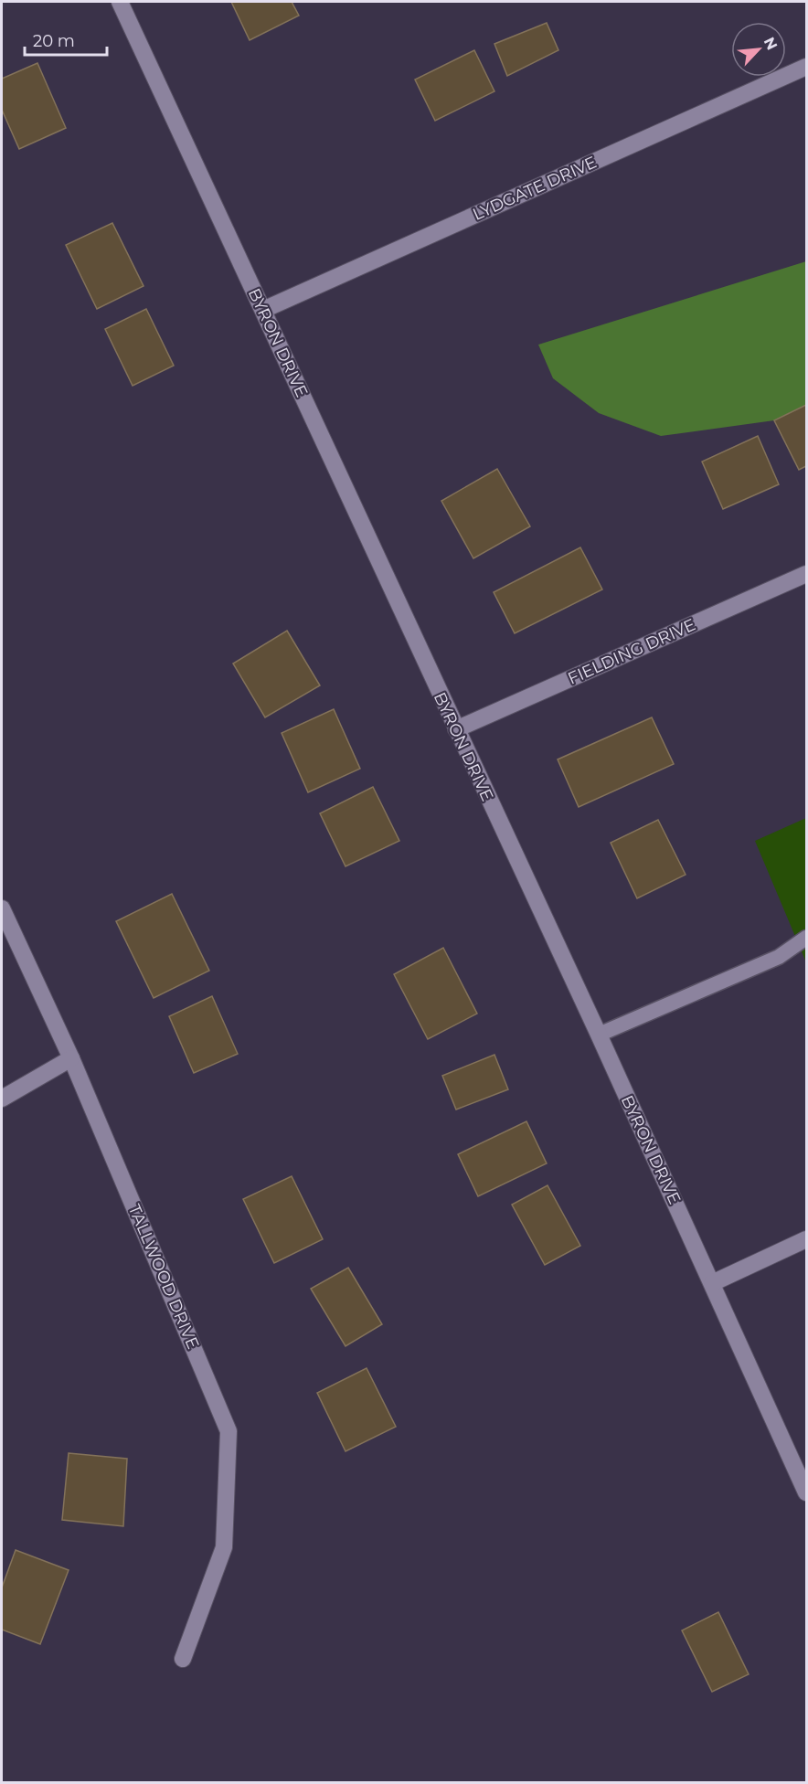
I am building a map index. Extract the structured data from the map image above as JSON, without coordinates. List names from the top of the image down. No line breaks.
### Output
{"streets":{"street":["LYDGATE DRIVE","BYRON DRIVE","FIELDING DRIVE","TALLWOOD DRIVE"]},"crossings":[["LYDGATE DRIVE","BYRON DRIVE"],["BYRON DRIVE","FIELDING DRIVE"]],"scale_bar":"20 m","north":"top right"}
